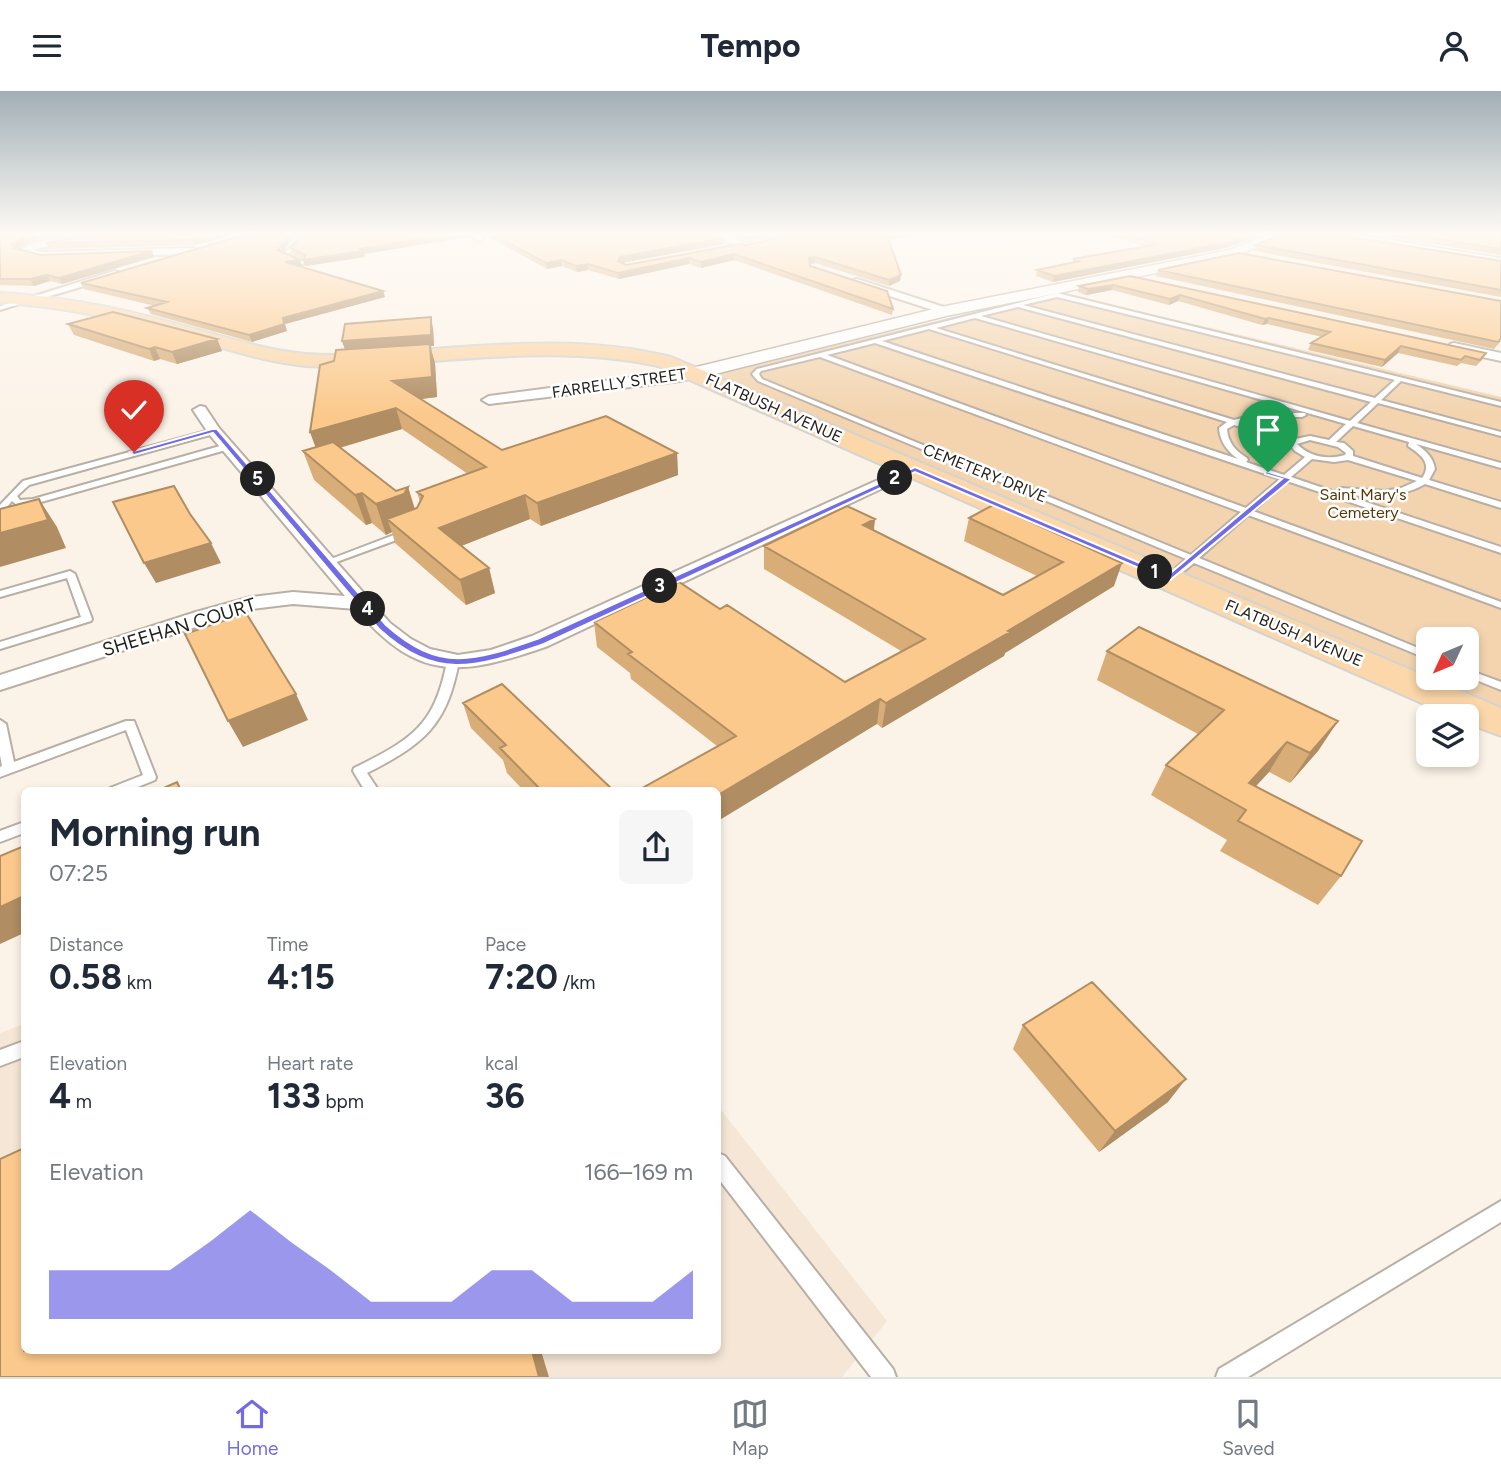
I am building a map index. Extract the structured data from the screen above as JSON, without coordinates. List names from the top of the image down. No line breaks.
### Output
{"streets":{"main road":["FLATBUSH AVENUE"],"street":["FARRELLY STREET","SHEEHAN COURT"],"lane":["CEMETERY DRIVE"]},"crossings":[["FARRELLY STREET","FLATBUSH AVENUE"]],"parks":["Saint Mary's Cemetery"],"north":"bottom left","page":{"header":"Tempo","pins":["2","5","1","3","4"],"heading":["Morning run","07:25"],"stats":[["Distance","0.58 km"],["Time","4:15"],["Pace","7:20 /km"],["Elevation","4 m"],["Heart rate","133 bpm"],["kcal","36"]],"chart":["Elevation","166–169 m"],"tabs":["Home","Map","Saved"]}}
